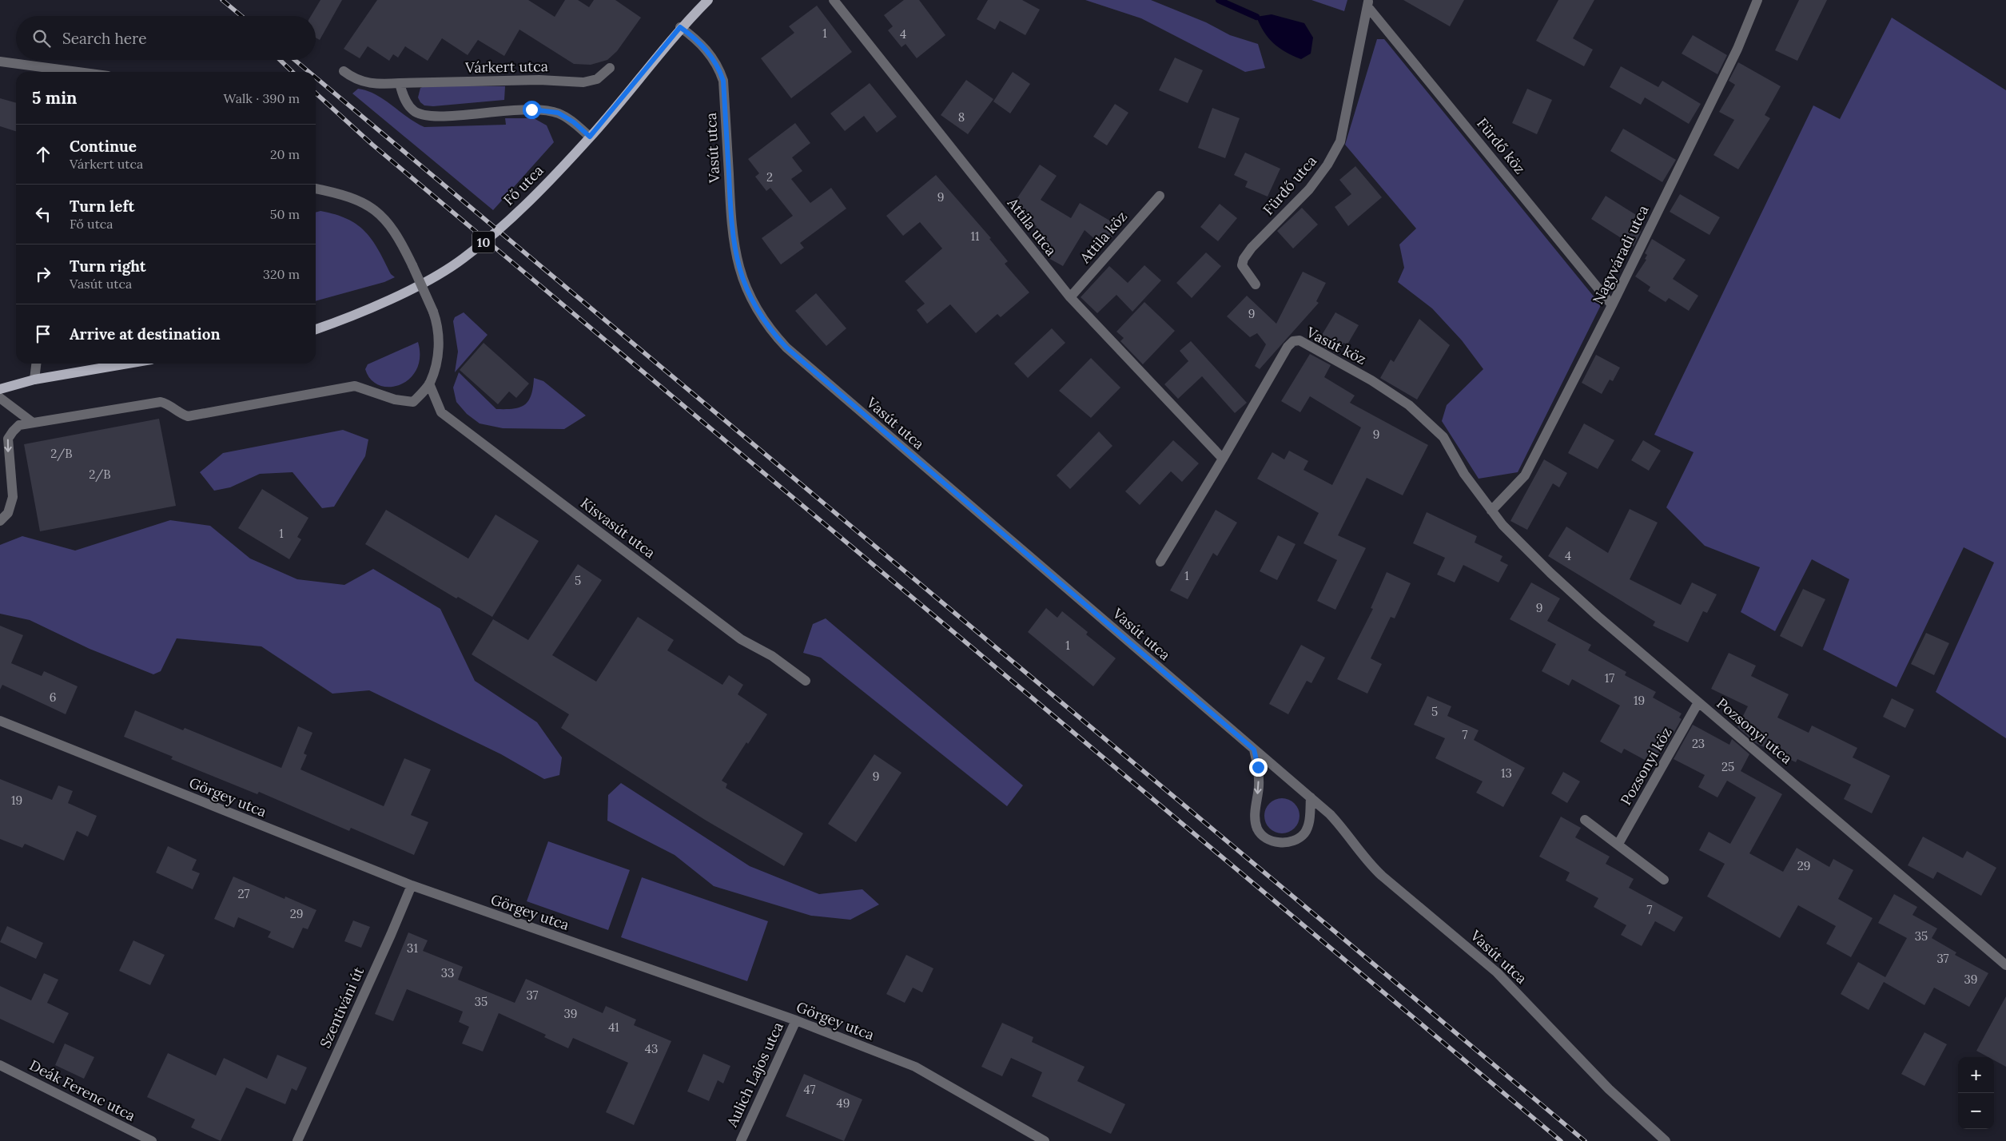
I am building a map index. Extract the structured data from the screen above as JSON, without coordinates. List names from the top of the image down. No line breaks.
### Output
{"streets":{"main road":["Fő utca","10"],"street":["Várkert utca","Fürdő köz","Vasút utca","Fürdő utca","Attila utca","Attila köz","Nagyváradi utca","Vasút köz","Kisvasút utca","Pozsonyi utca","Pozsonyi köz","Görgey utca","Szentiváni út","Aulich Lajos utca","Deák Ferenc utca"]},"crossings":[["Fürdő köz","Fürdő utca"],["Fürdő köz","Nagyváradi utca"],["Vasút utca","Fő utca"],["Attila utca","Attila köz"],["Attila utca","Vasút köz"],["Nagyváradi utca","Vasút köz"],["Nagyváradi utca","Pozsonyi utca"],["Vasút köz","Pozsonyi utca"],["Pozsonyi utca","Pozsonyi köz"],["Görgey utca","Szentiváni út"],["Görgey utca","Aulich Lajos utca"]],"house_numbers":["1","4","8","2","9","11","9","9","2/B","2/B","1","4","1","5","9","1","17","6","19","5","7","23","25","13","9","19","29","27","7","29","35","31","37","33","39","37","35","39","41","43","47","49"],"page":{"search":"Search here","heading":["5 min","Walk · 390 m"],"list":[["Continue","Várkert utca","20 m"],["Turn left","Fő utca","50 m"],["Turn right","Vasút utca","320 m"],"Arrive at destination"],"map_buttons":["+","−"]}}
